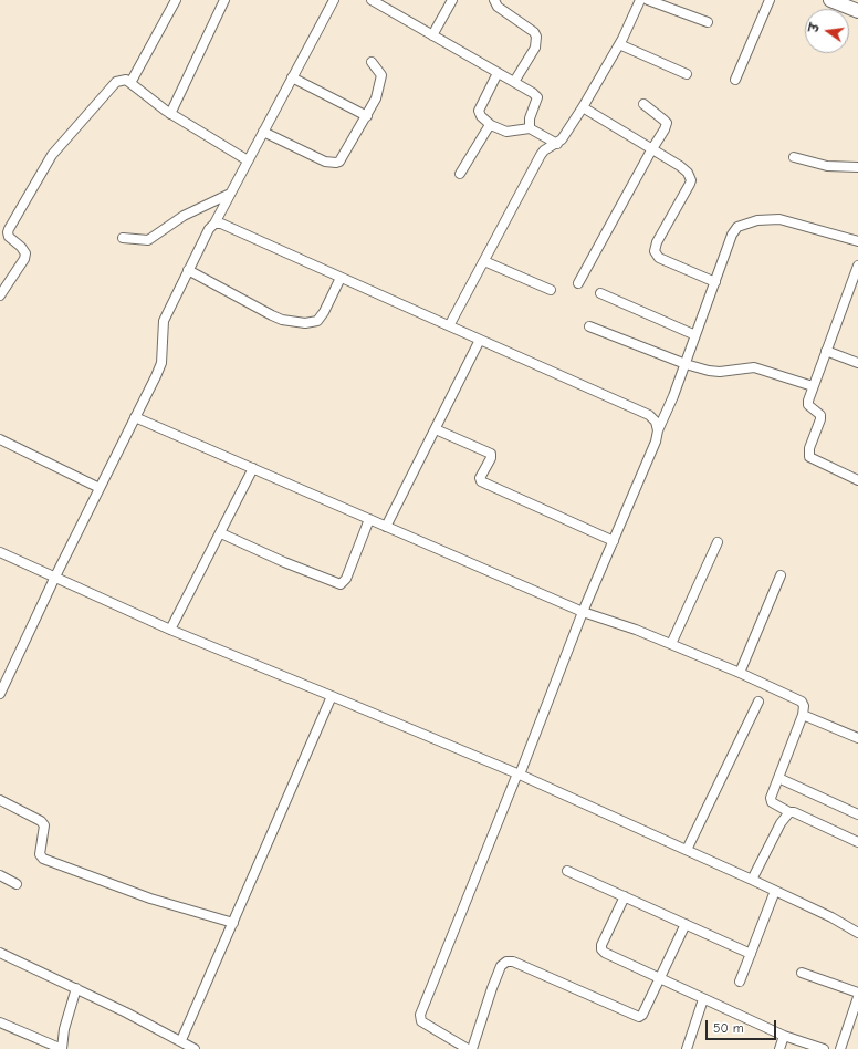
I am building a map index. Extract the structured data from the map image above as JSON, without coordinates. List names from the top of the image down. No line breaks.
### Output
{"scale_bar":"50 m","north":"left"}
